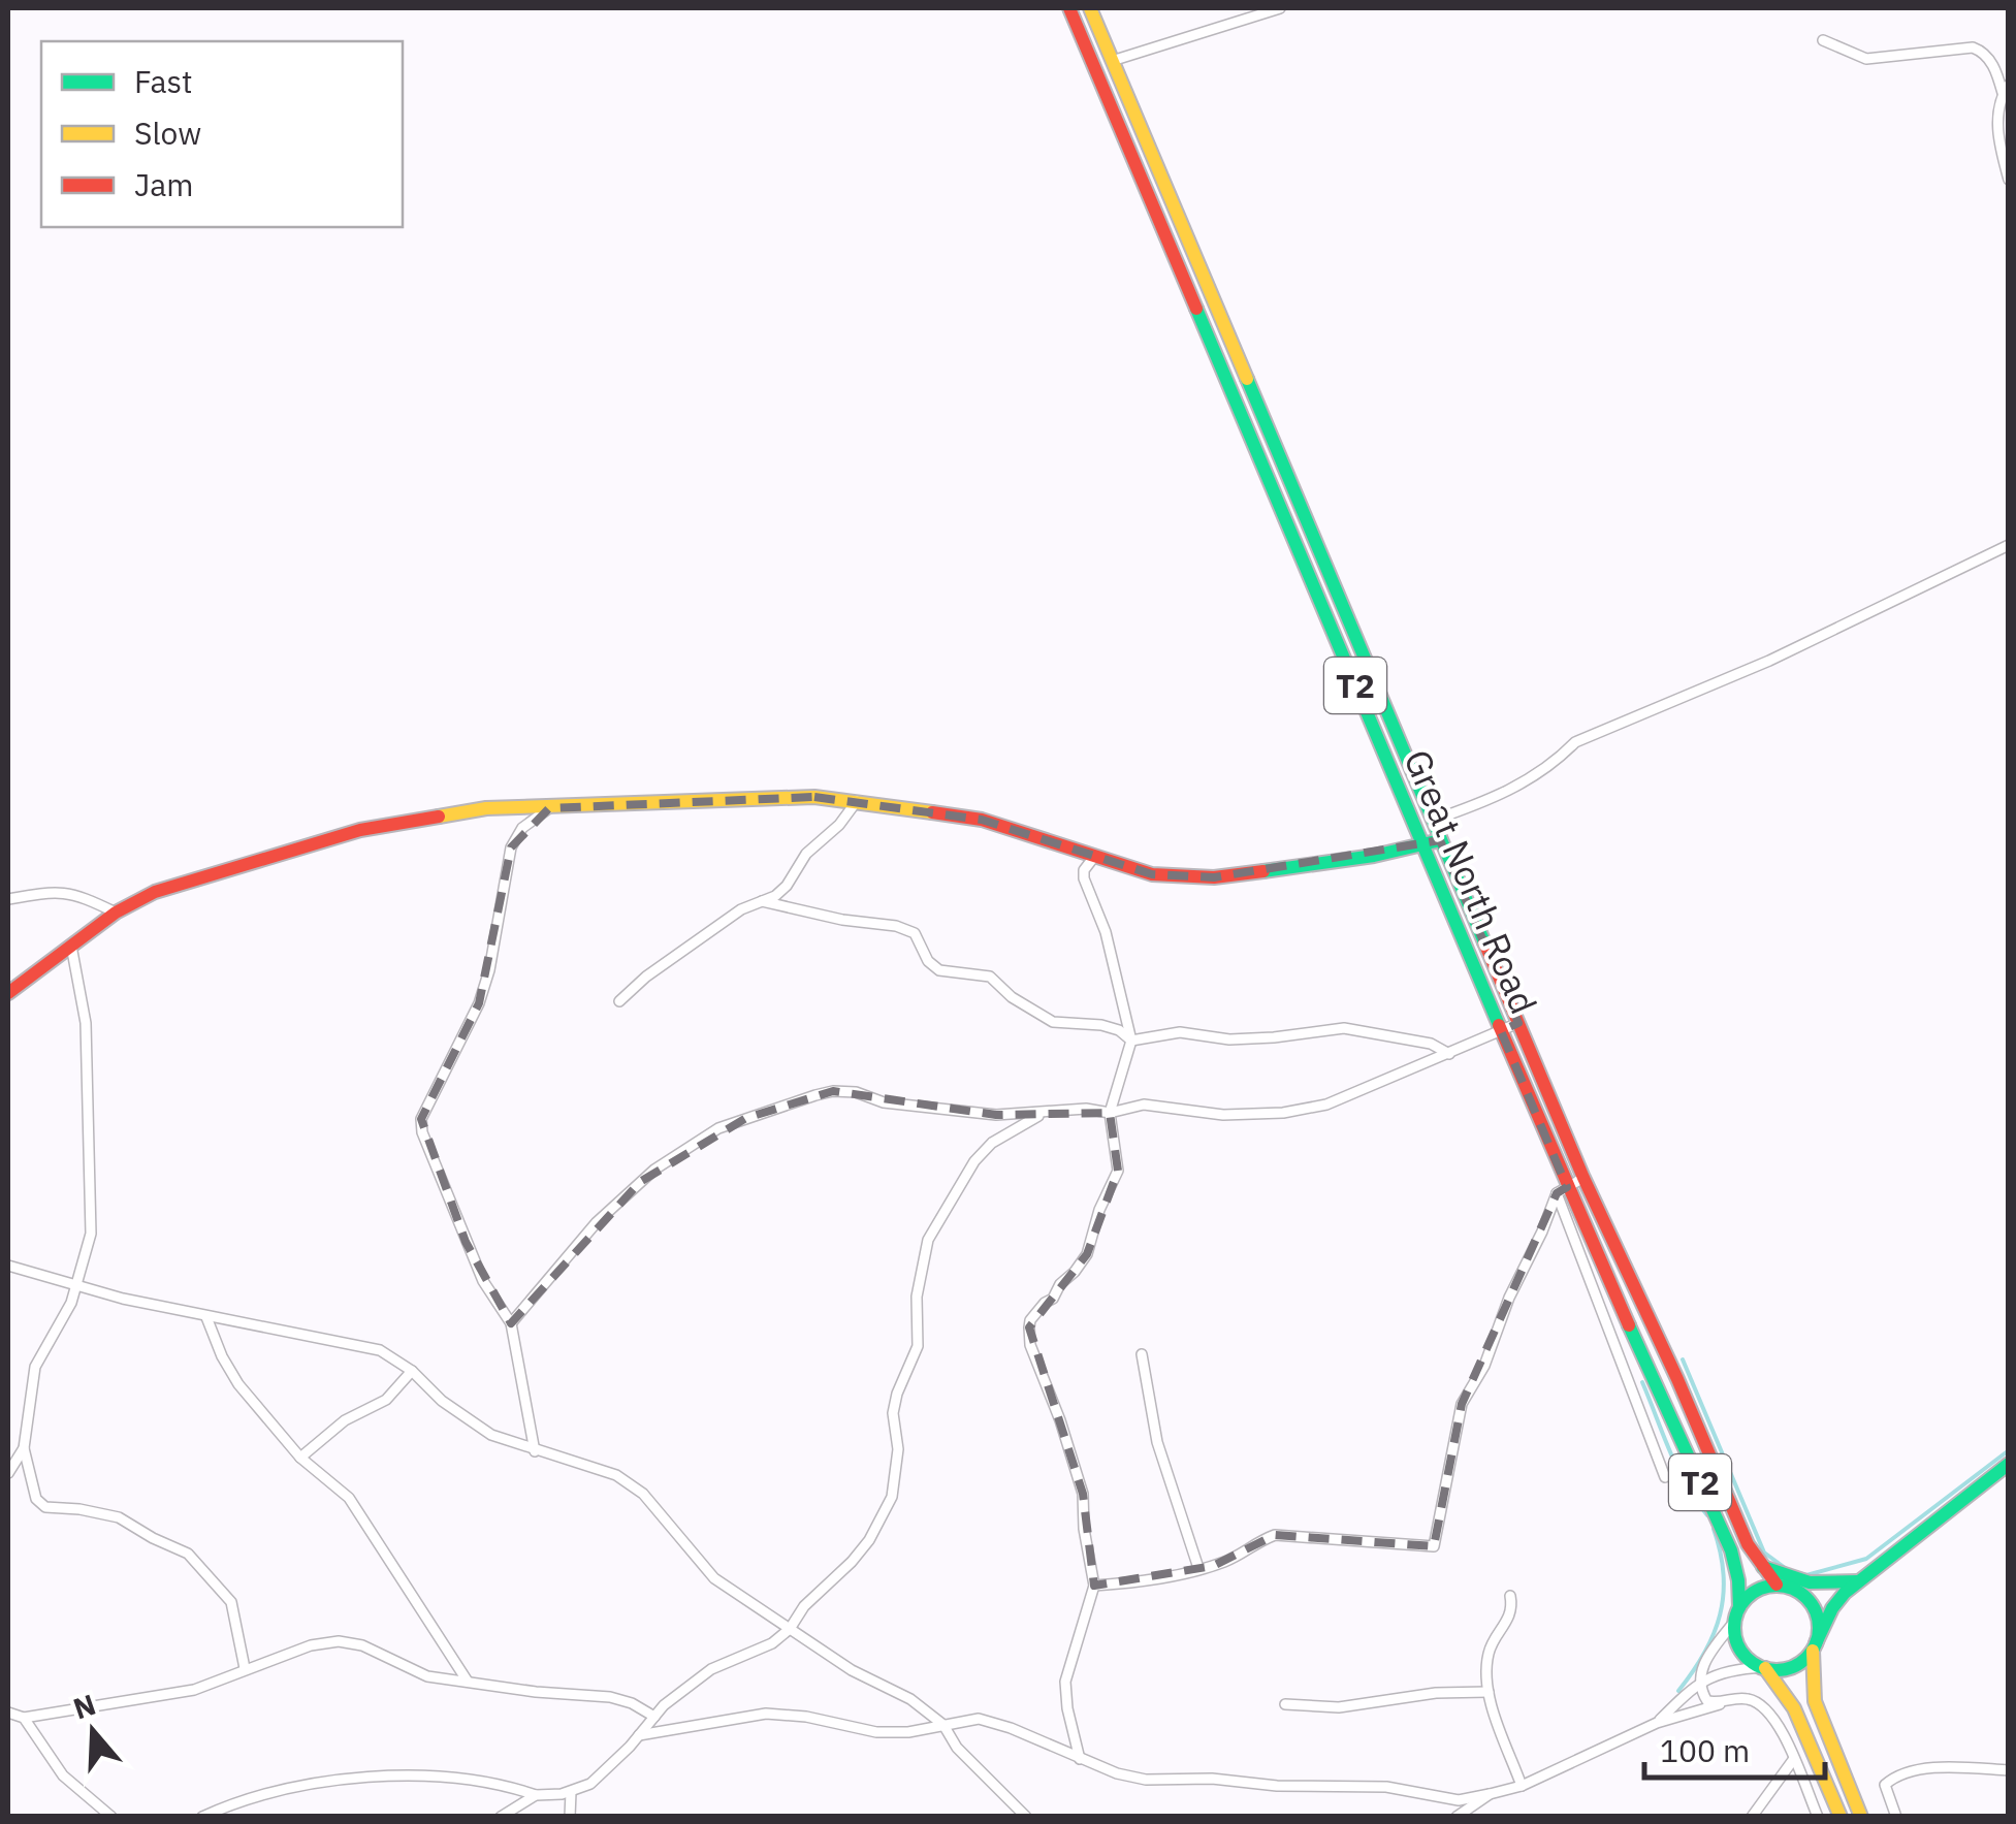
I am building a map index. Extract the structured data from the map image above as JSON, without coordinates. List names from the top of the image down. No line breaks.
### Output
{"streets":{"main road":["T2","Great North Road"]},"legend":["Fast","Slow","Jam"],"scale_bar":"100 m","north":"top"}
